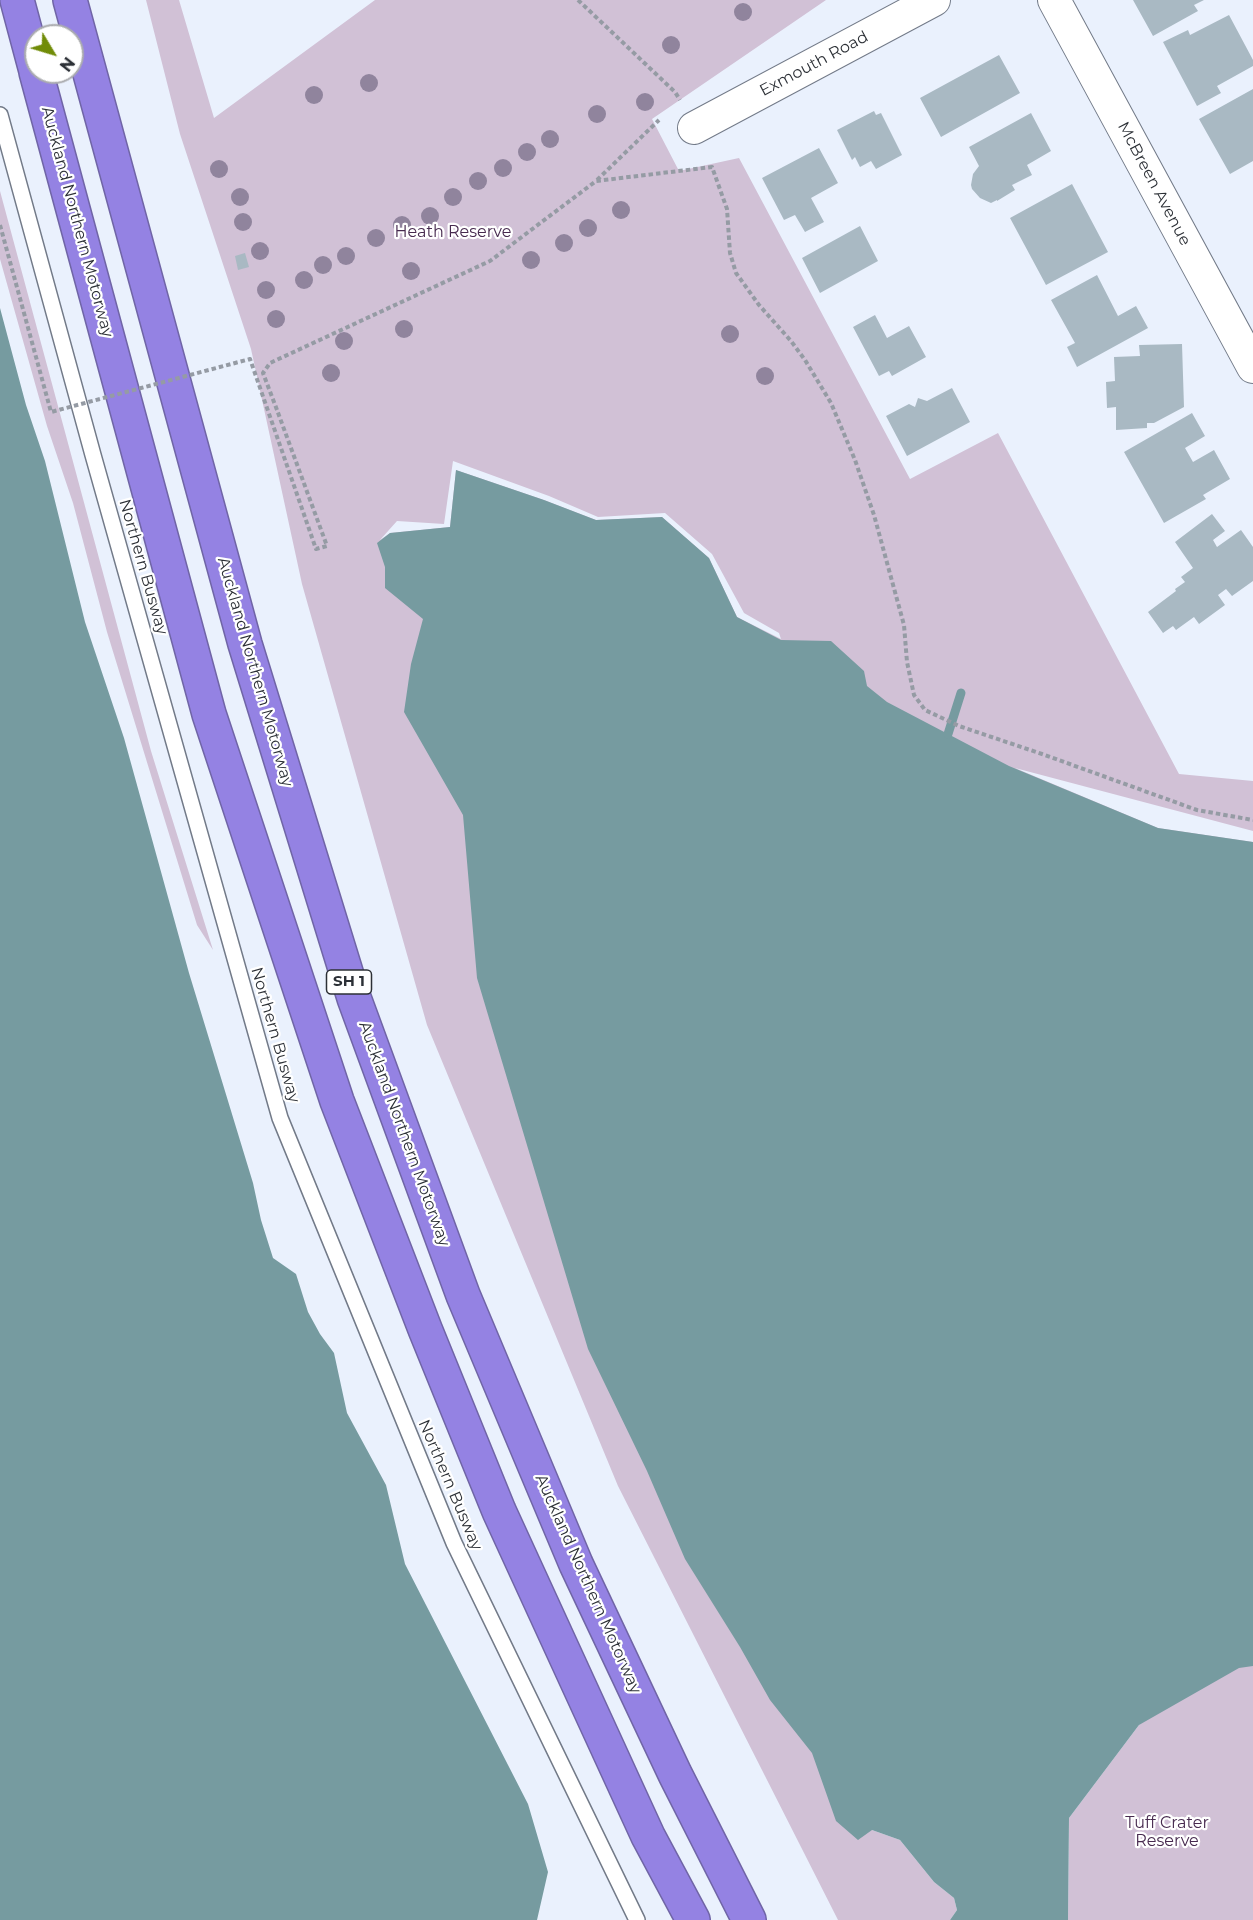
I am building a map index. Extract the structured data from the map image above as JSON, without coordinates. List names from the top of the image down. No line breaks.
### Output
{"streets":{"highway":["Auckland Northern Motorway","SH 1"],"street":["Exmouth Road","McBreen Avenue"],"lane":["Northern Busway"]},"parks":["Heath Reserve","Tuff Crater Reserve"],"north":"bottom right"}
